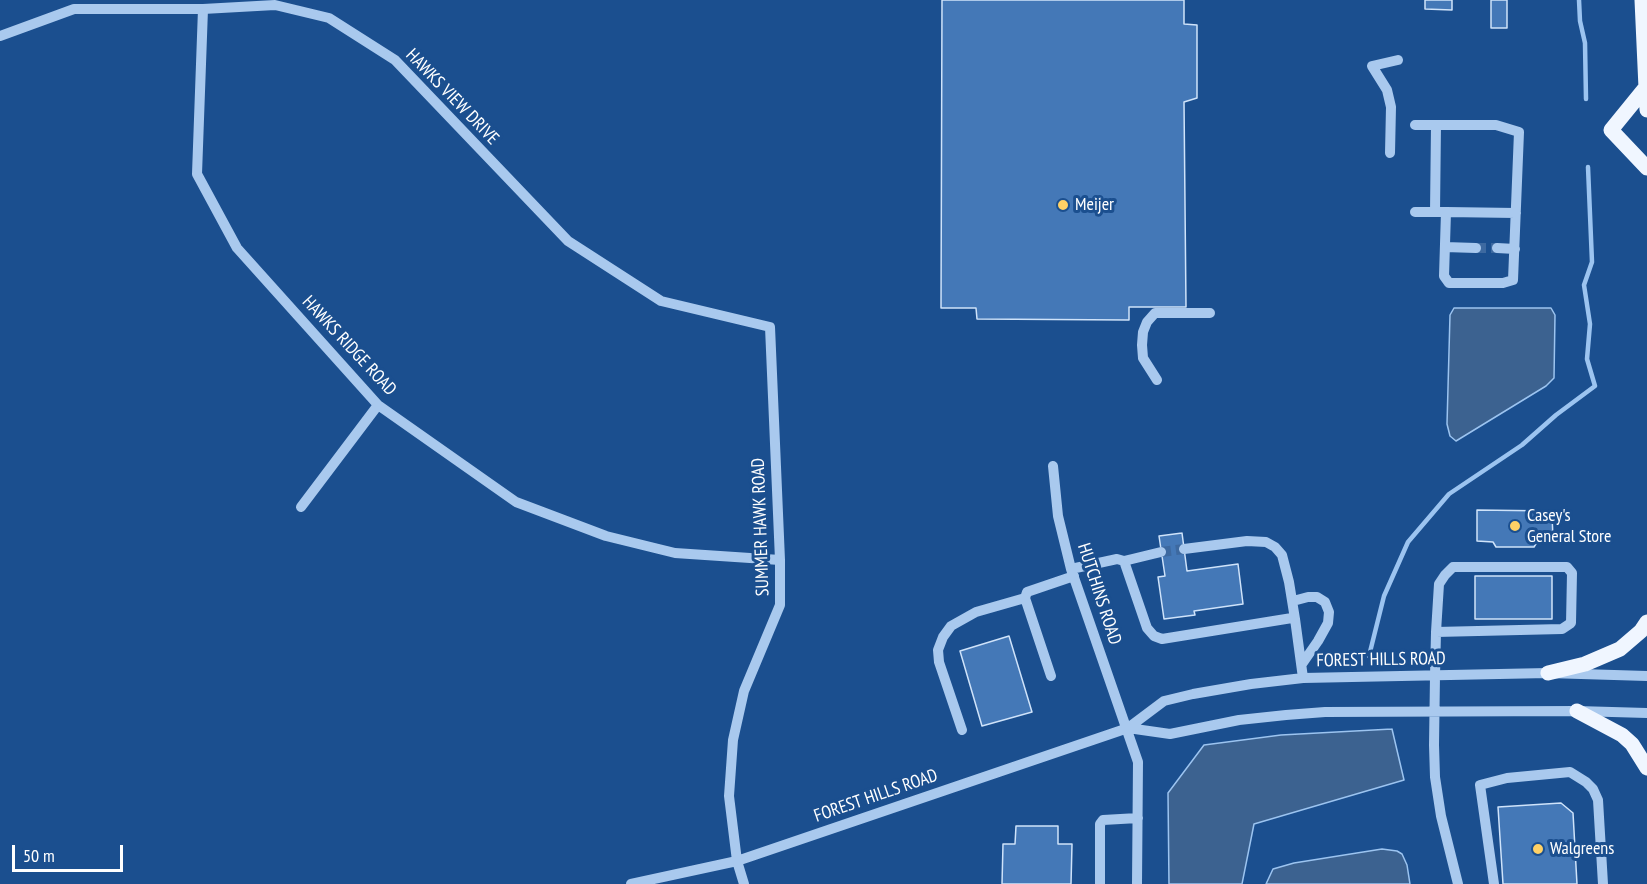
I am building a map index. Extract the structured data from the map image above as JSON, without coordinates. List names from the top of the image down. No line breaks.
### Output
{"streets":{"street":["HAWKS VIEW DRIVE","HAWKS RIDGE ROAD","SUMMER HAWK ROAD","HUTCHINS ROAD","FOREST HILLS ROAD"]},"crossings":[["HAWKS VIEW DRIVE","HAWKS RIDGE ROAD"],["HAWKS VIEW DRIVE","SUMMER HAWK ROAD"],["HAWKS RIDGE ROAD","SUMMER HAWK ROAD"],["SUMMER HAWK ROAD","FOREST HILLS ROAD"],["HUTCHINS ROAD","FOREST HILLS ROAD"]],"places":["Meijer","Casey's General Store","Walgreens"],"scale_bar":"50 m"}
